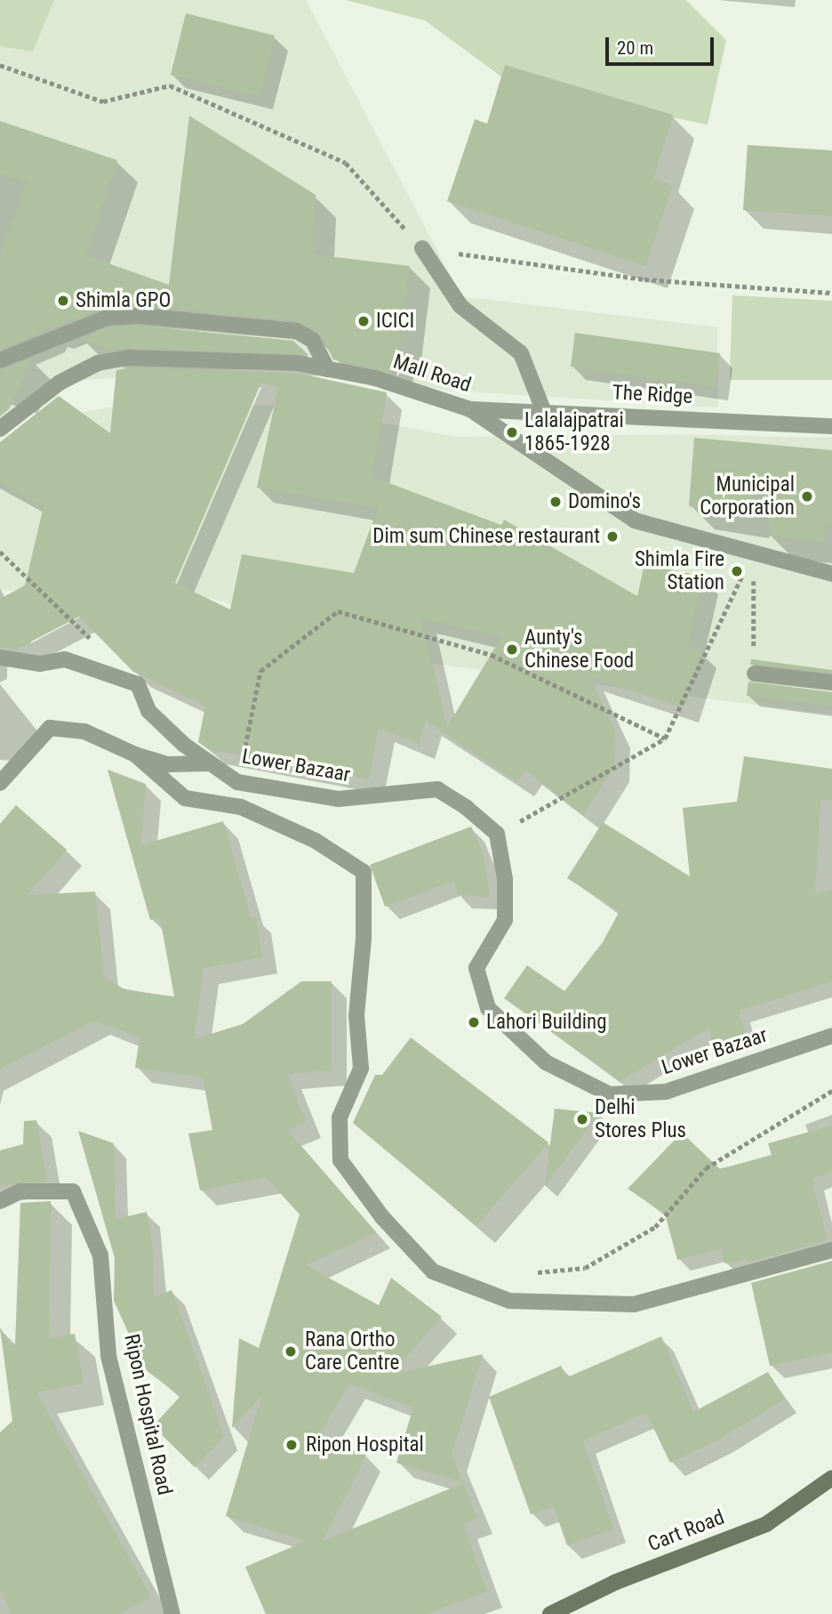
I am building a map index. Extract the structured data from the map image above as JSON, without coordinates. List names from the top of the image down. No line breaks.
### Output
{"streets":{"main road":["Cart Road"],"street":["Mall Road","The Ridge","Lower Bazaar","Ripon Hospital Road"]},"crossings":[["Mall Road","The Ridge"]],"places":["Shimla GPO","ICICI","Lalalajpatrai 1865-1928","Municipal Corporation","Domino's","Dim sum Chinese restaurant","Shimla Fire Station","Aunty's Chinese Food","Lahori Building","Delhi Stores Plus","Rana Ortho Care Centre","Ripon Hospital"],"scale_bar":"20 m"}
